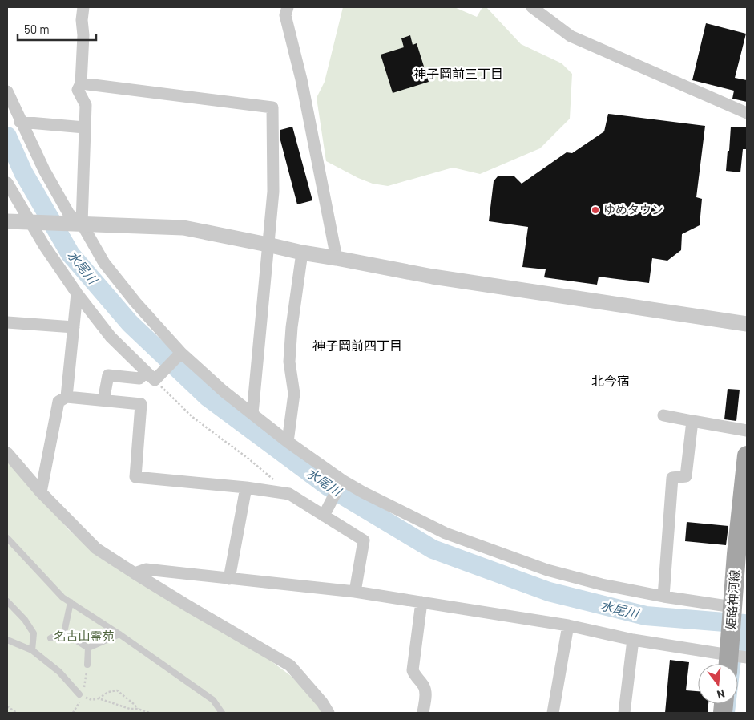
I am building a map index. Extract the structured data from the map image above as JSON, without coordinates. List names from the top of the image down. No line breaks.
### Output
{"streets":{"main road":["姫路神河線"]},"districts":["神子岡前三丁目","神子岡前四丁目","北今宿"],"water":["水尾川"],"parks":["名古山霊苑"],"places":["ゆめタウン"],"scale_bar":"50 m","north":"bottom"}
